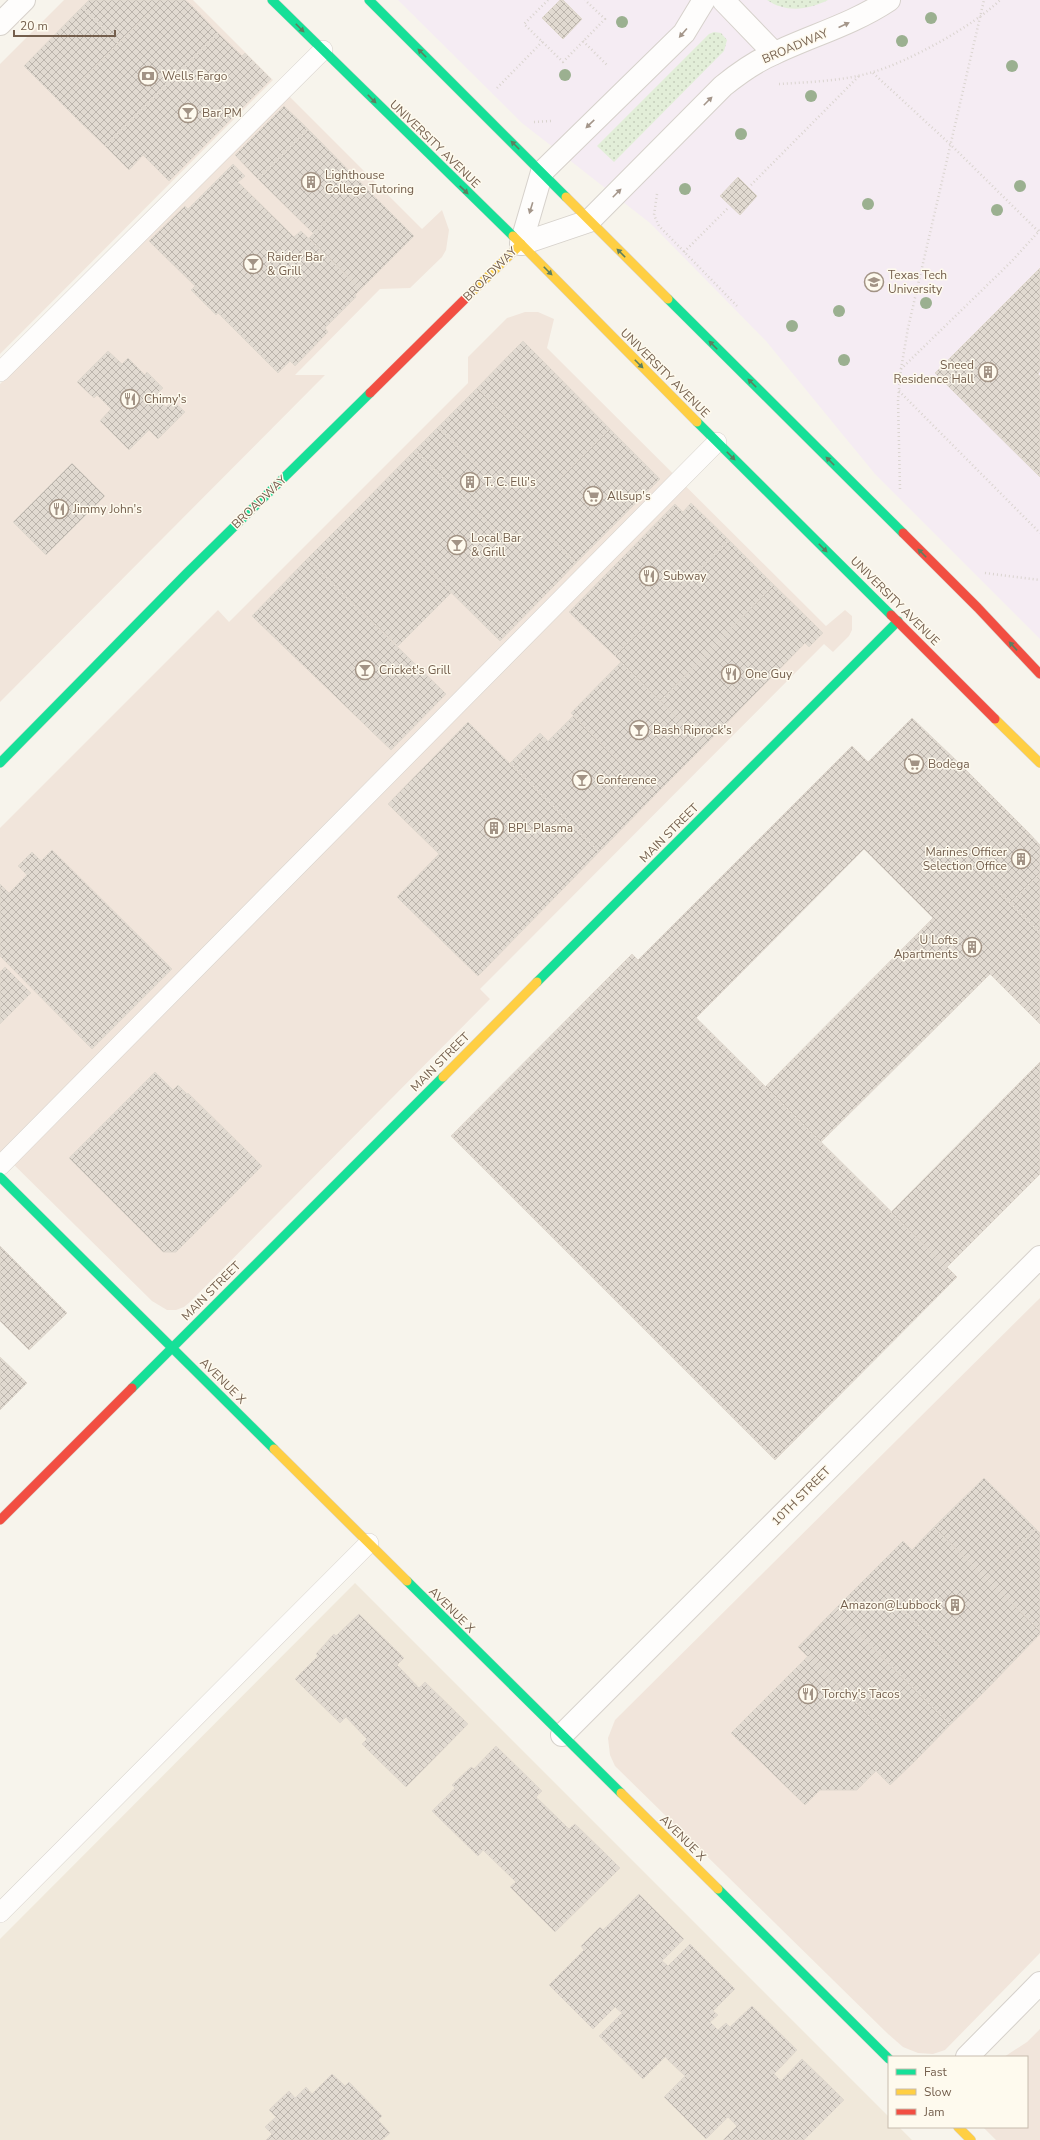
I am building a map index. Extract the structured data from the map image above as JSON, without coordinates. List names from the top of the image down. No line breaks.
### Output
{"streets":{"main road":["BROADWAY","UNIVERSITY AVENUE","MAIN STREET","AVENUE X"],"street":["10TH STREET"]},"crossings":[["BROADWAY","UNIVERSITY AVENUE"],["UNIVERSITY AVENUE","MAIN STREET"],["MAIN STREET","AVENUE X"],["AVENUE X","10TH STREET"]],"places":{"bank":["Wells Fargo"],"bar":["Bar PM","Raider Bar & Grill","Local Bar & Grill","Cricket's Grill","Bash Riprock's","Conference"],"building":["Lighthouse College Tutoring","Sneed Residence Hall","T. C. Elli's","BPL Plasma","Marines Officer Selection Office","U Lofts Apartments","Amazon@Lubbock"],"school or university":["Texas Tech University"],"restaurant":["Chimy's","Jimmy John's","Subway","One Guy","Torchy's Tacos"],"supermarket":["Allsup's","Bodega"]},"legend":["Fast","Slow","Jam"],"scale_bar":"20 m"}
